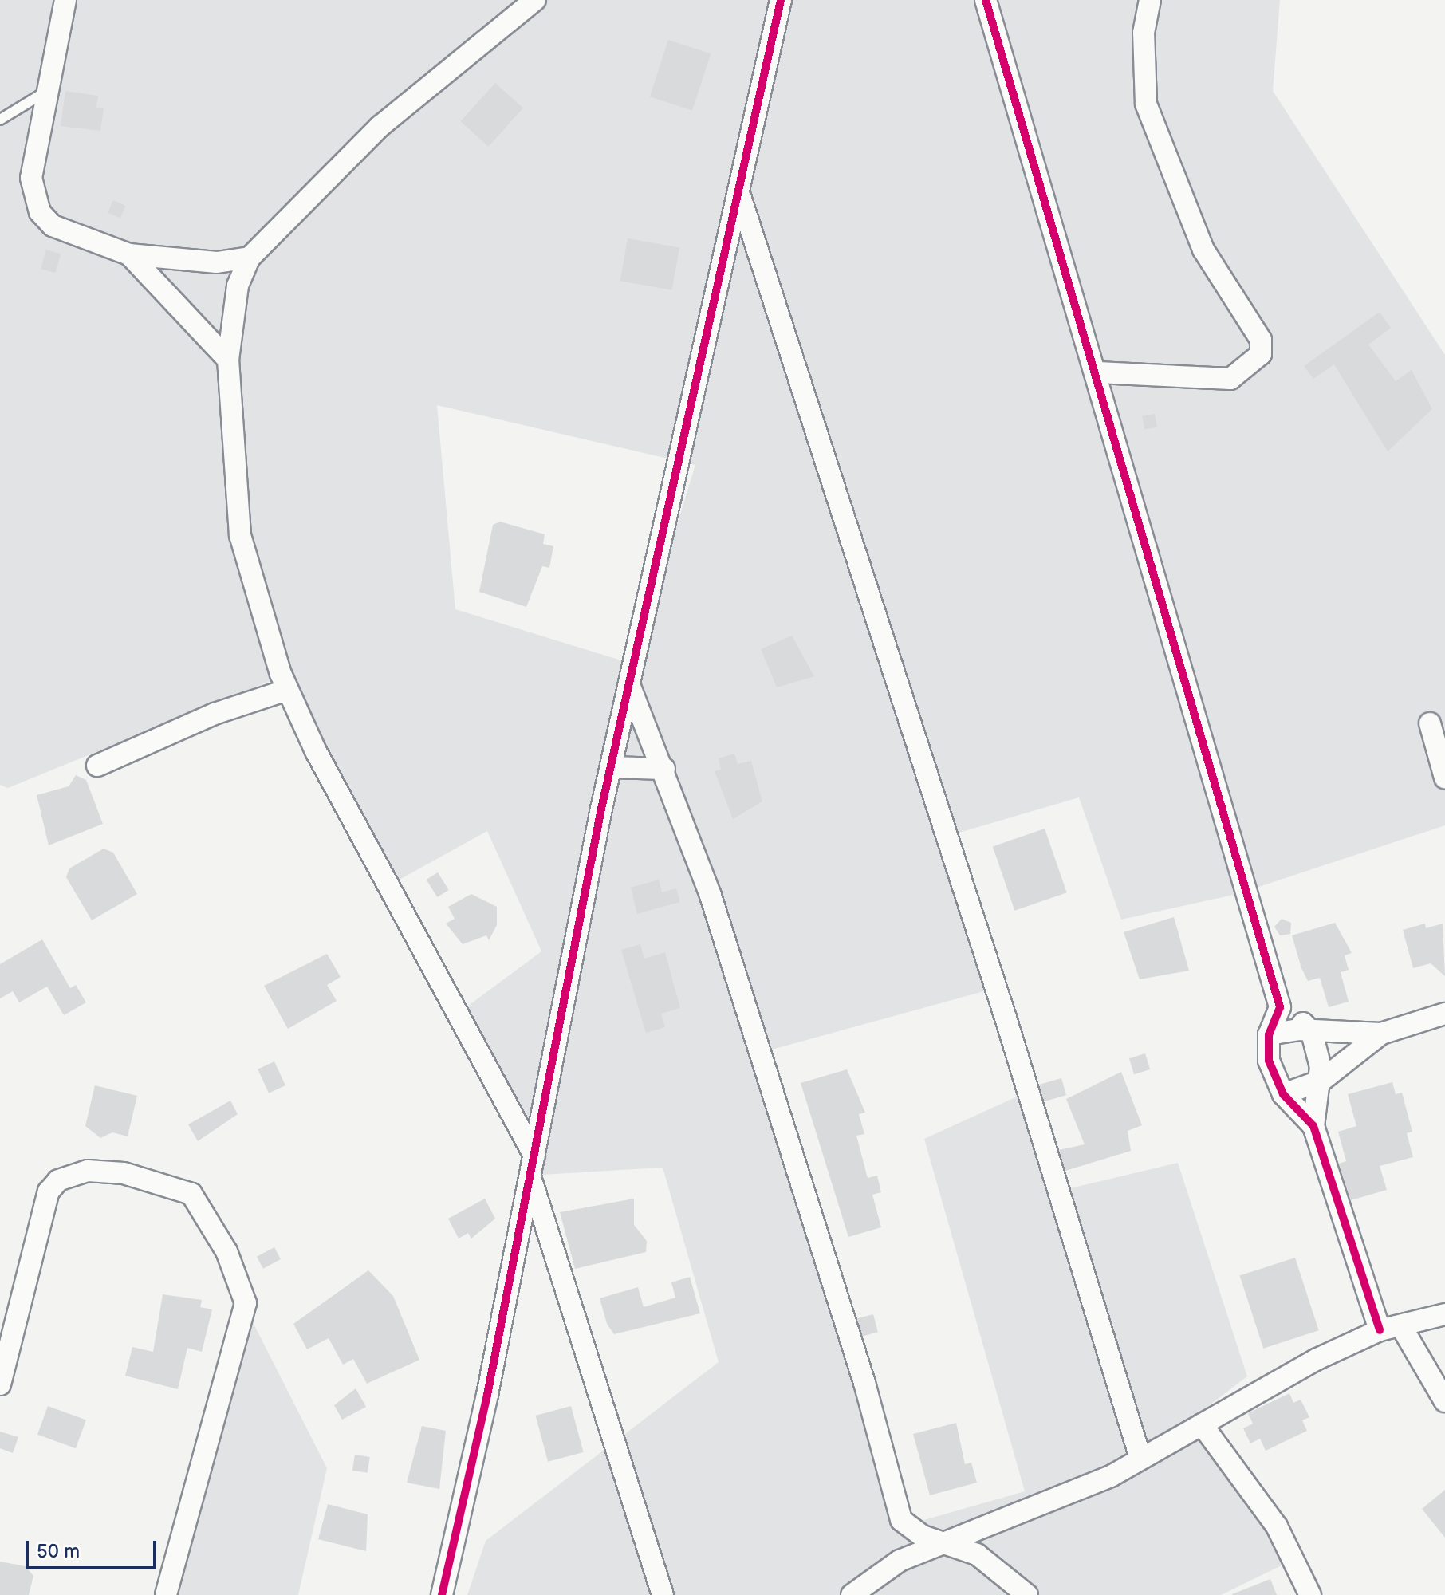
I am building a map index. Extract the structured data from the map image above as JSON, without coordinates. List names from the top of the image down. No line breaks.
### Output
{"scale_bar":"50 m"}
